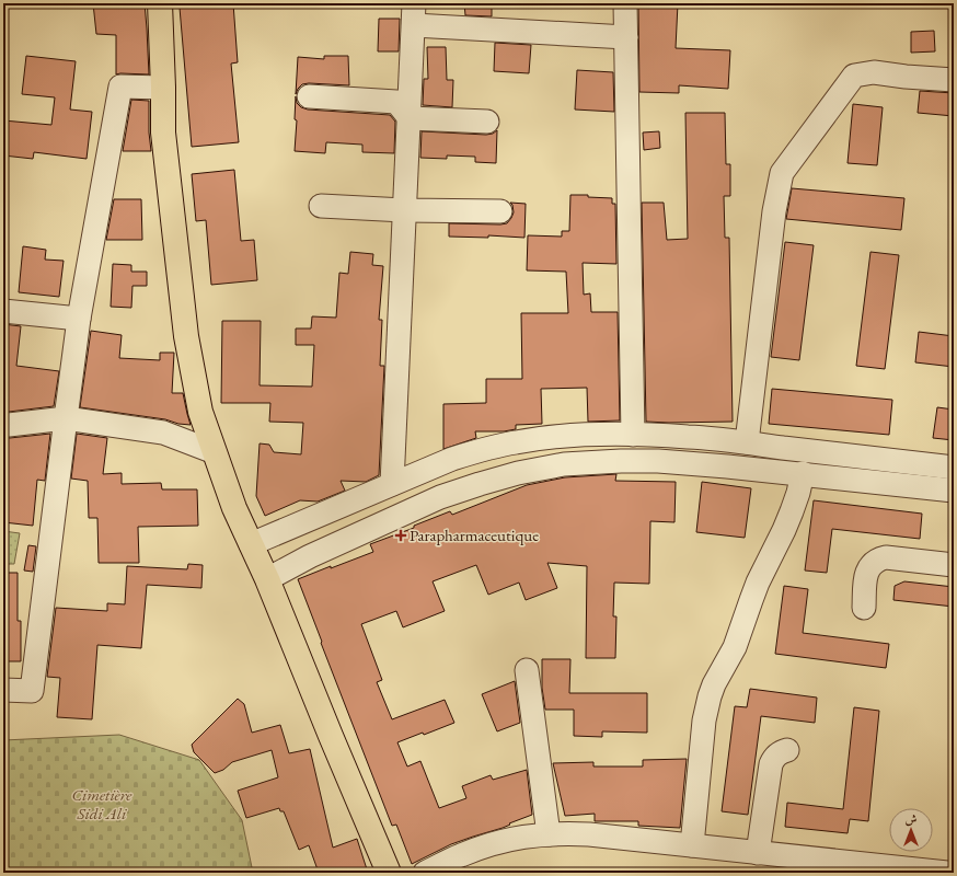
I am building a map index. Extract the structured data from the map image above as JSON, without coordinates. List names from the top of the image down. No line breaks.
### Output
{"parks":["Cimetière Sidi Ali"],"places":{"health":["Parapharmaceutique"]},"north":"top"}
